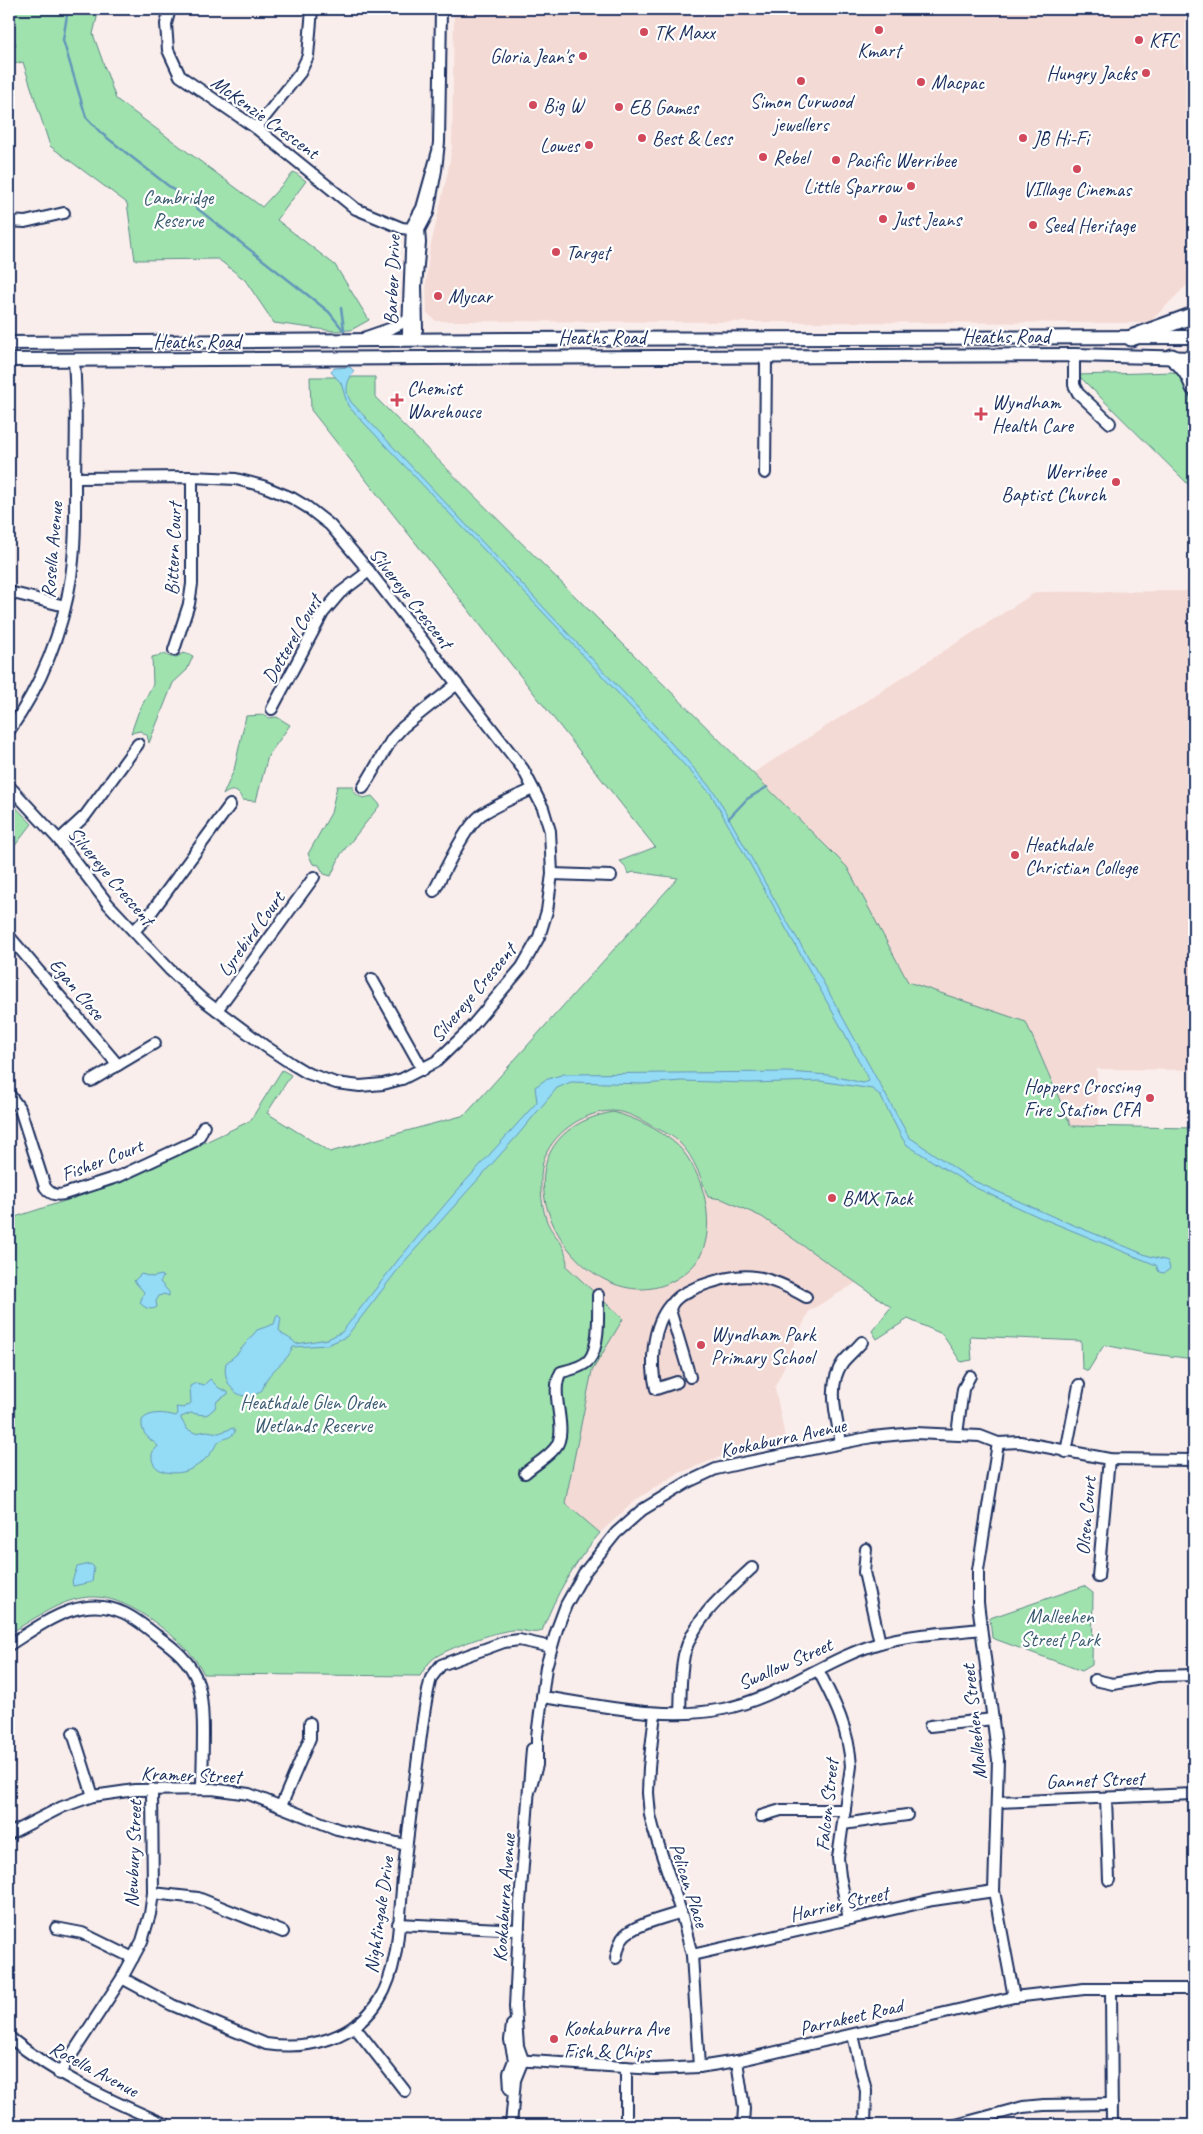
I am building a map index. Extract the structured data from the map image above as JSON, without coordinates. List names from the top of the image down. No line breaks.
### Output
{"streets":{"main road":["Heaths Road"],"street":["McKenzie Crescent","Barber Drive","Bittern Court","Rosella Avenue","Silvereye Crescent","Dotterel Court","Lyrebird Court","Egan Close","Fisher Court","Kookaburra Avenue","Olsen Court","Swallow Street","Malleehen Street","Kramer Street","Gannet Street","Falcon Street","Newbury Street","Pelican Place","Harrier Street","Nightingale Drive","Parrakeet Road"]},"crossings":[["McKenzie Crescent","Barber Drive"],["Barber Drive","Heaths Road"],["Heaths Road","Rosella Avenue"],["Bittern Court","Silvereye Crescent"],["Rosella Avenue","Silvereye Crescent"],["Rosella Avenue","Newbury Street"],["Silvereye Crescent","Dotterel Court"],["Silvereye Crescent","Lyrebird Court"],["Kookaburra Avenue","Olsen Court"],["Kookaburra Avenue","Swallow Street"],["Kookaburra Avenue","Malleehen Street"],["Kookaburra Avenue","Nightingale Drive"],["Kookaburra Avenue","Parrakeet Road"],["Swallow Street","Malleehen Street"],["Swallow Street","Falcon Street"],["Swallow Street","Pelican Place"],["Malleehen Street","Gannet Street"],["Malleehen Street","Harrier Street"],["Malleehen Street","Parrakeet Road"],["Kramer Street","Newbury Street"],["Kramer Street","Nightingale Drive"],["Falcon Street","Harrier Street"],["Newbury Street","Nightingale Drive"],["Pelican Place","Harrier Street"],["Pelican Place","Parrakeet Road"]],"parks":["Cambridge Reserve","Heathdale Glen Orden Wetlands Reserve","Malleehen Street Park"],"places":{"other":["Kmart","TK Maxx","KFC","Gloria Jean's","Hungry Jacks","Simon Curwood jewellers","Macpac","Big W","EB Games","Best & Less","JB Hi-Fi","Lowes","Rebel","Pacific Werribee","VIllage Cinemas","Little Sparrow","Just Jeans","Seed Heritage","Target","Mycar","Werribee Baptist Church","Heathdale Christian College","Hoppers Crossing Fire Station CFA","BMX Tack","Wyndham Park Primary School","Kookaburra Ave Fish & Chips"],"health":["Chemist Warehouse","Wyndham Health Care"]}}
